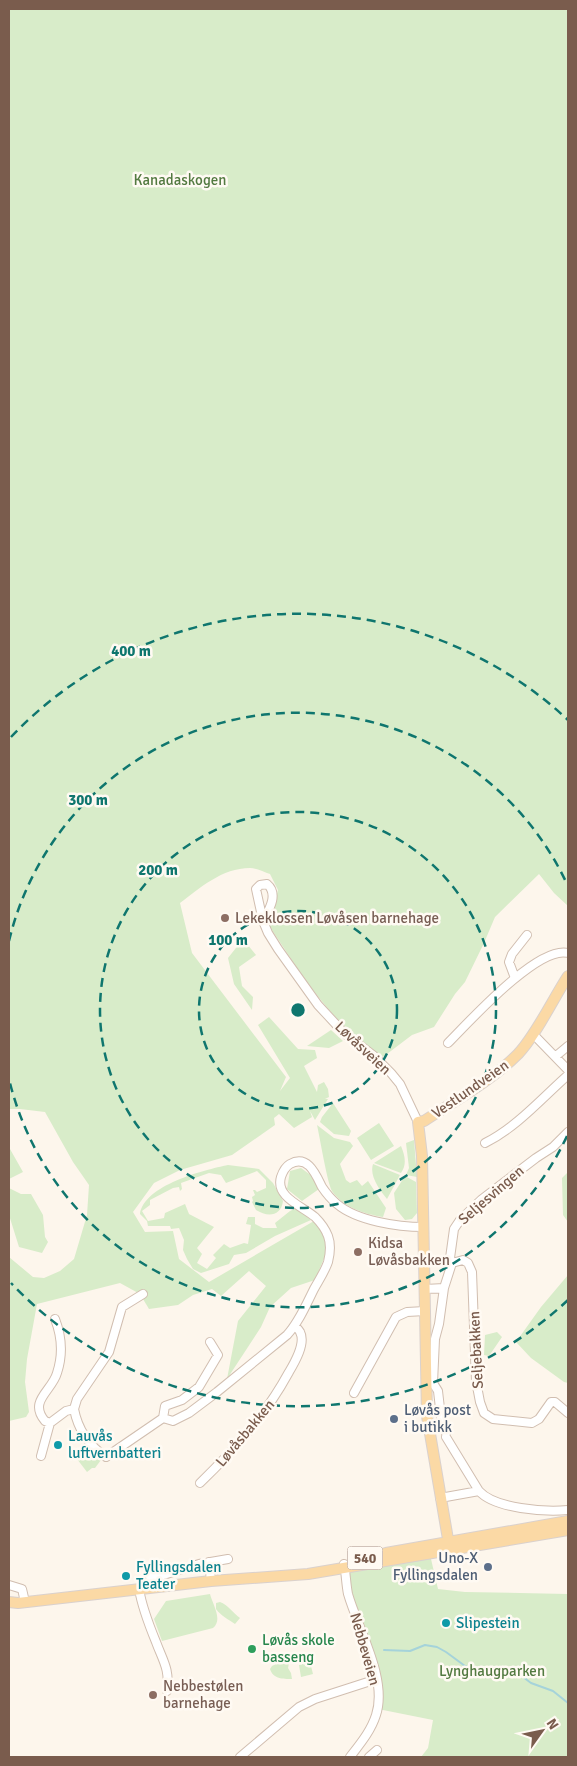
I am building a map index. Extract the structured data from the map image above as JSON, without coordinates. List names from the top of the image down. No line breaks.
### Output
{"streets":{"main road":["Løvåsveien","Vestlundveien","540"],"street":["Seljesvingen","Seljebakken","Løvåsbakken","Nebbeveien"]},"crossings":[["Løvåsveien","Vestlundveien"],["Løvåsveien","540"],["Seljesvingen","Seljebakken"],["540","Nebbeveien"]],"parks":["Kanadaskogen","Lynghaugparken"],"places":["Lekeklossen Løvåsen barnehage","Kidsa Løvåsbakken","Løvås post i butikk","Lauvås luftvernbatteri","Uno-X Fyllingsdalen","Fyllingsdalen Teater","Slipestein","Løvås skole basseng","Nebbestølen barnehage"],"north":"top right","rings":["400 m","300 m","200 m","100 m"]}
